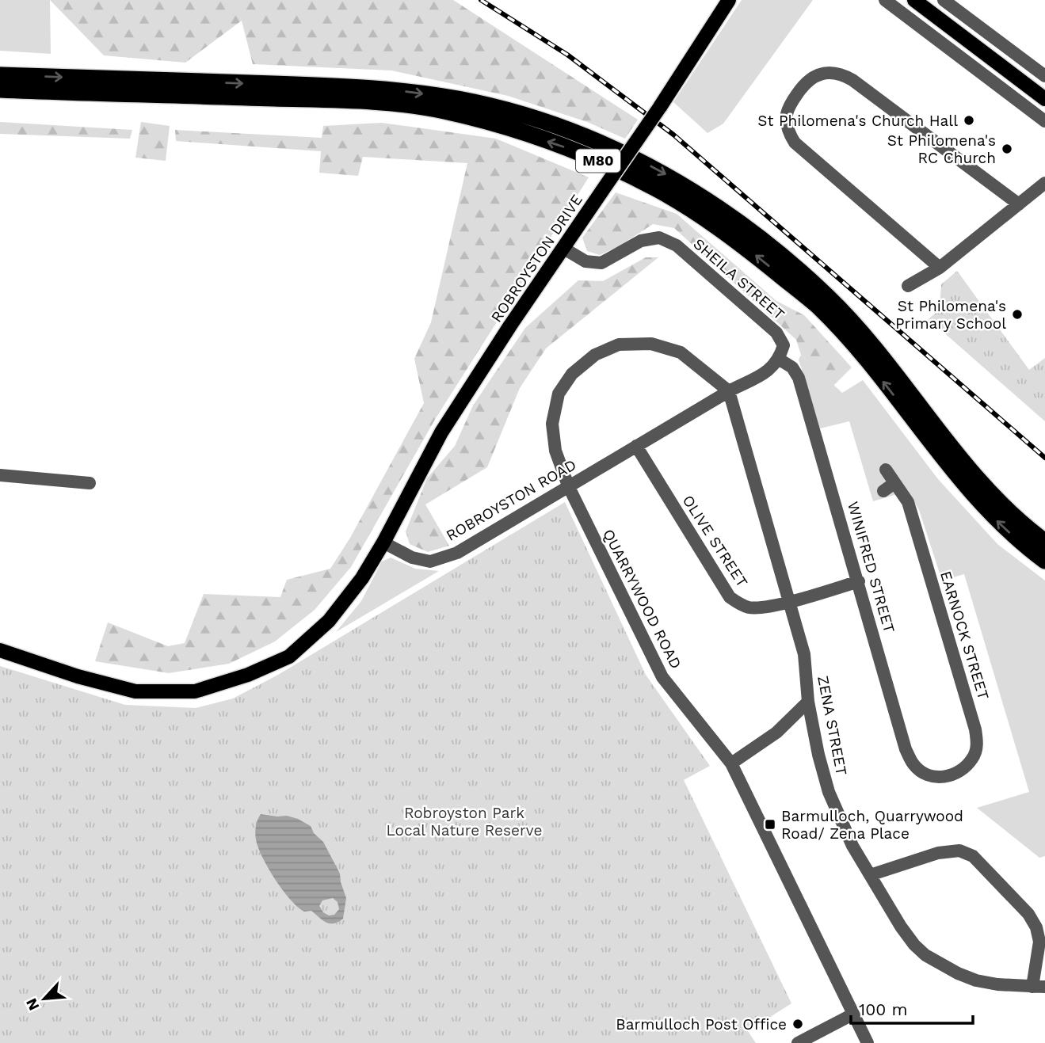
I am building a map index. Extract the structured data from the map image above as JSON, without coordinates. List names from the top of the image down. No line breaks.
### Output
{"streets":{"highway":["M80"],"main road":["ROBROYSTON DRIVE"],"street":["SHEILA STREET","ROBROYSTON ROAD","OLIVE STREET","WINIFRED STREET","QUARRYWOOD ROAD","EARNOCK STREET","ZENA STREET"]},"crossings":[["ROBROYSTON DRIVE","SHEILA STREET"],["ROBROYSTON DRIVE","ROBROYSTON ROAD"],["SHEILA STREET","ROBROYSTON ROAD"],["SHEILA STREET","WINIFRED STREET"],["ROBROYSTON ROAD","OLIVE STREET"],["ROBROYSTON ROAD","WINIFRED STREET"],["ROBROYSTON ROAD","QUARRYWOOD ROAD"],["ROBROYSTON ROAD","ZENA STREET"],["OLIVE STREET","WINIFRED STREET"],["OLIVE STREET","ZENA STREET"],["WINIFRED STREET","EARNOCK STREET"],["QUARRYWOOD ROAD","ZENA STREET"]],"parks":["Robroyston Park Local Nature Reserve"],"places":{"other":["St Philomena's Church Hall","St Philomena's RC Church","St Philomena's Primary School","Barmulloch Post Office"],"transit":["Barmulloch, Quarrywood Road/ Zena Place"]},"scale_bar":"100 m","north":"bottom left"}
